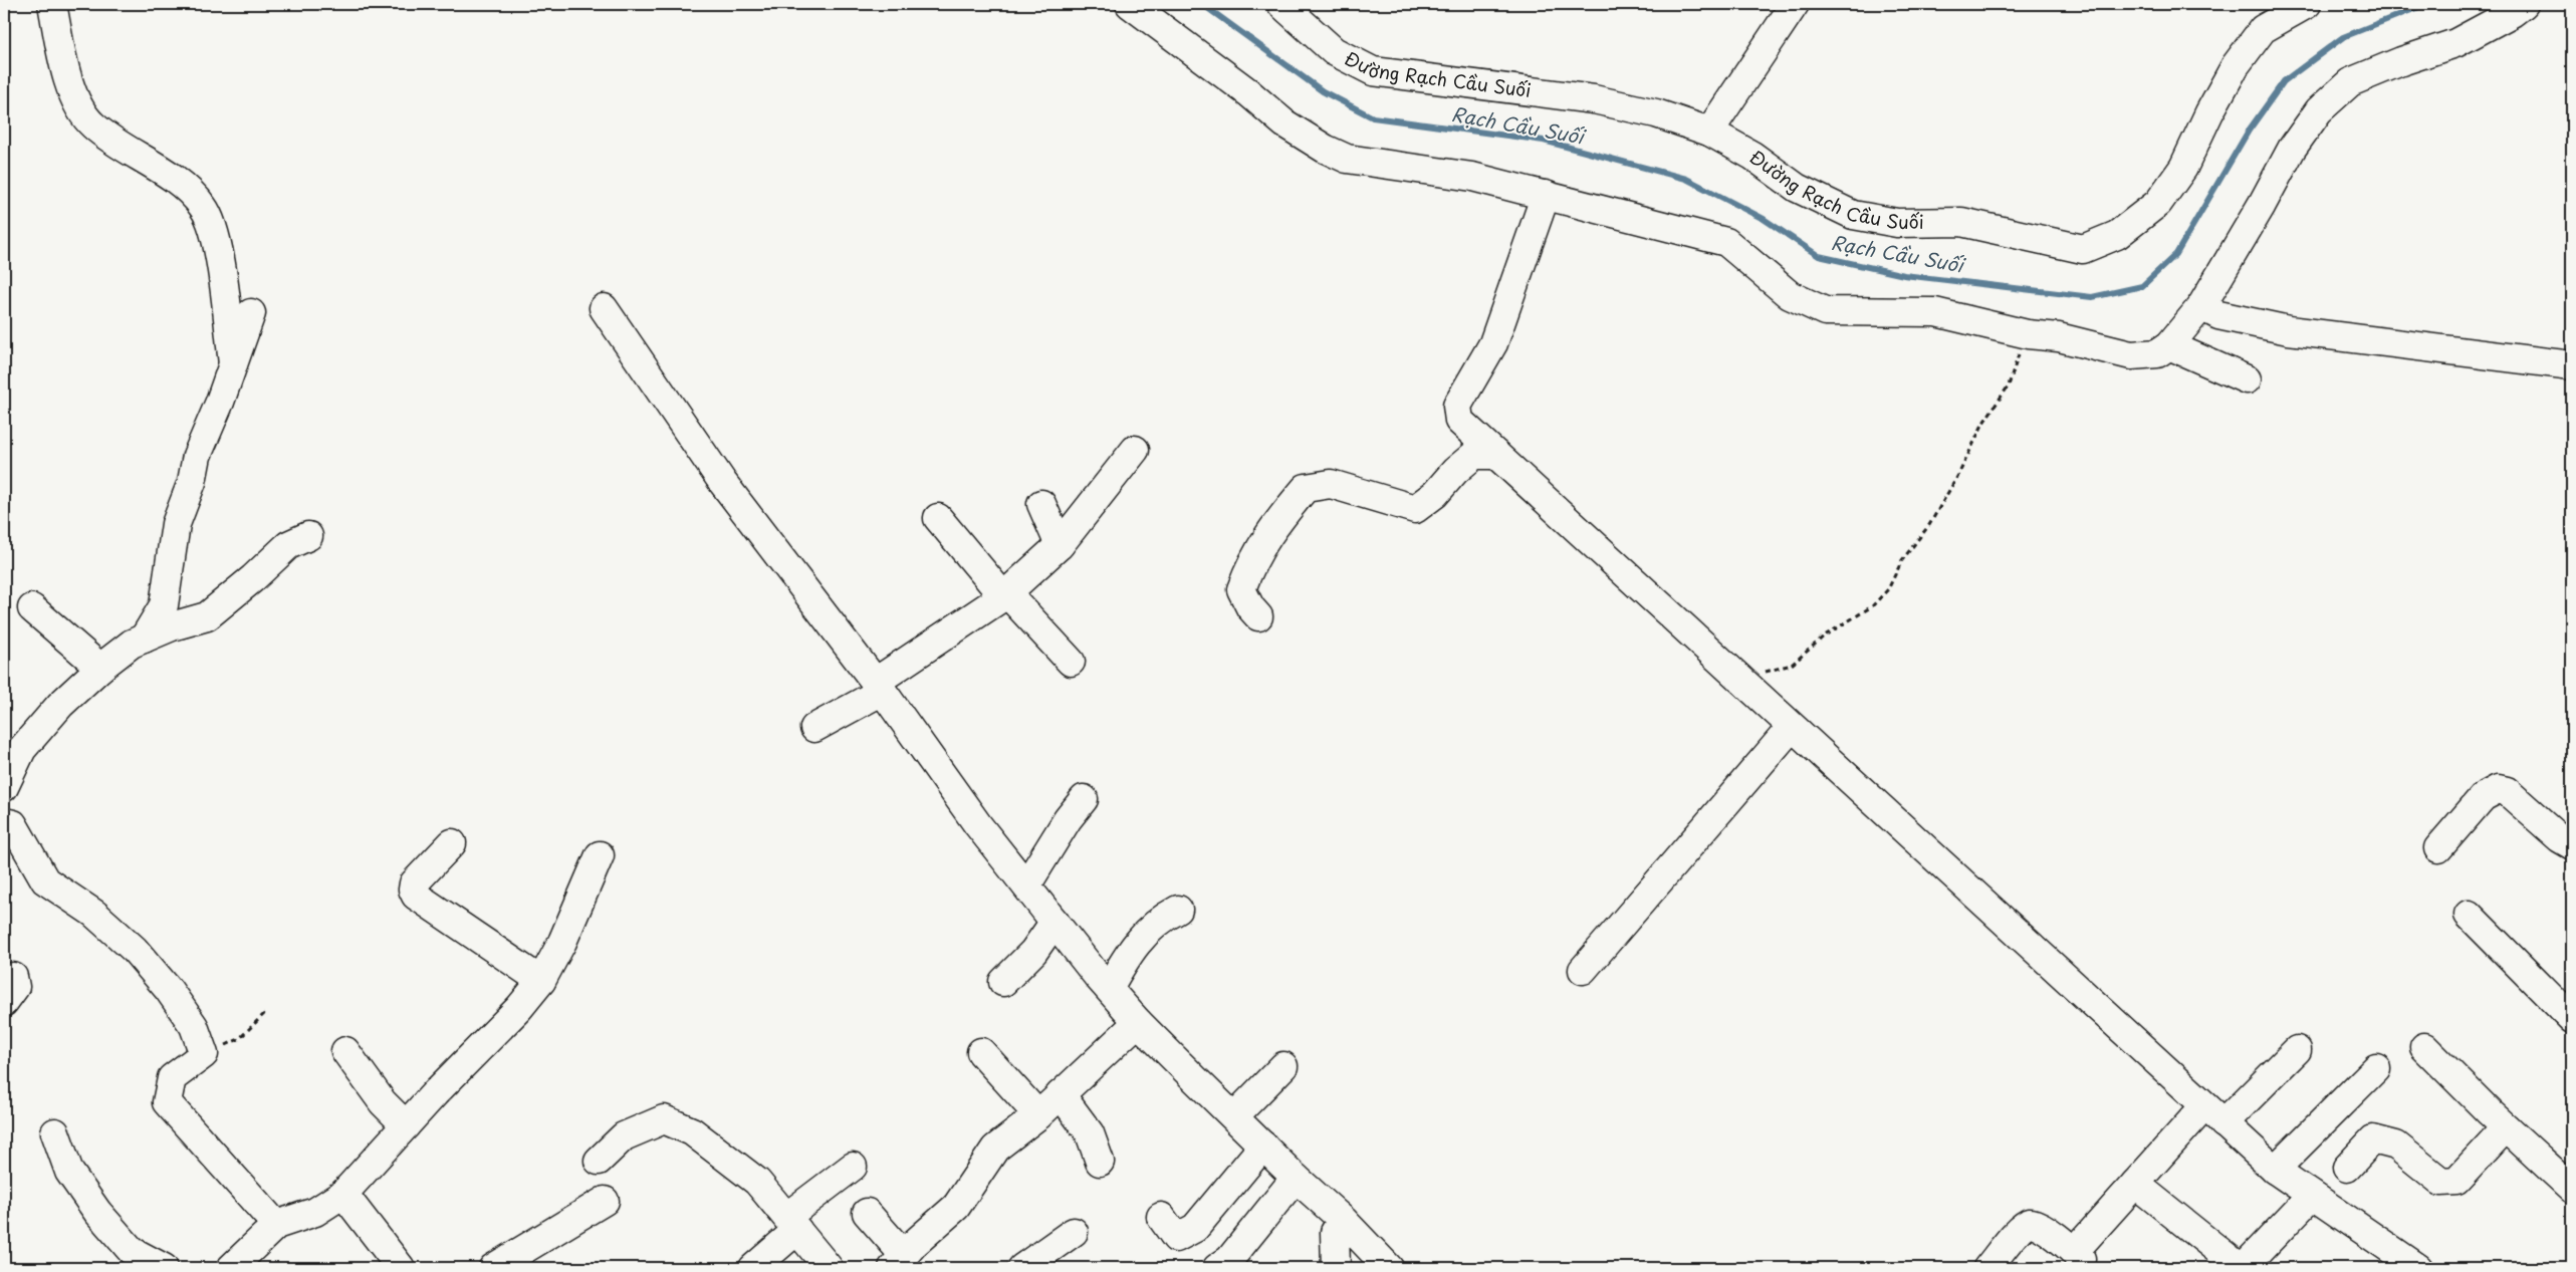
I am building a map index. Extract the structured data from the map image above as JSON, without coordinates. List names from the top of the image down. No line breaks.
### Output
{"streets":{"street":["Đường Rạch Cầu Suối"]},"water":["Rạch Cầu Suối"]}
